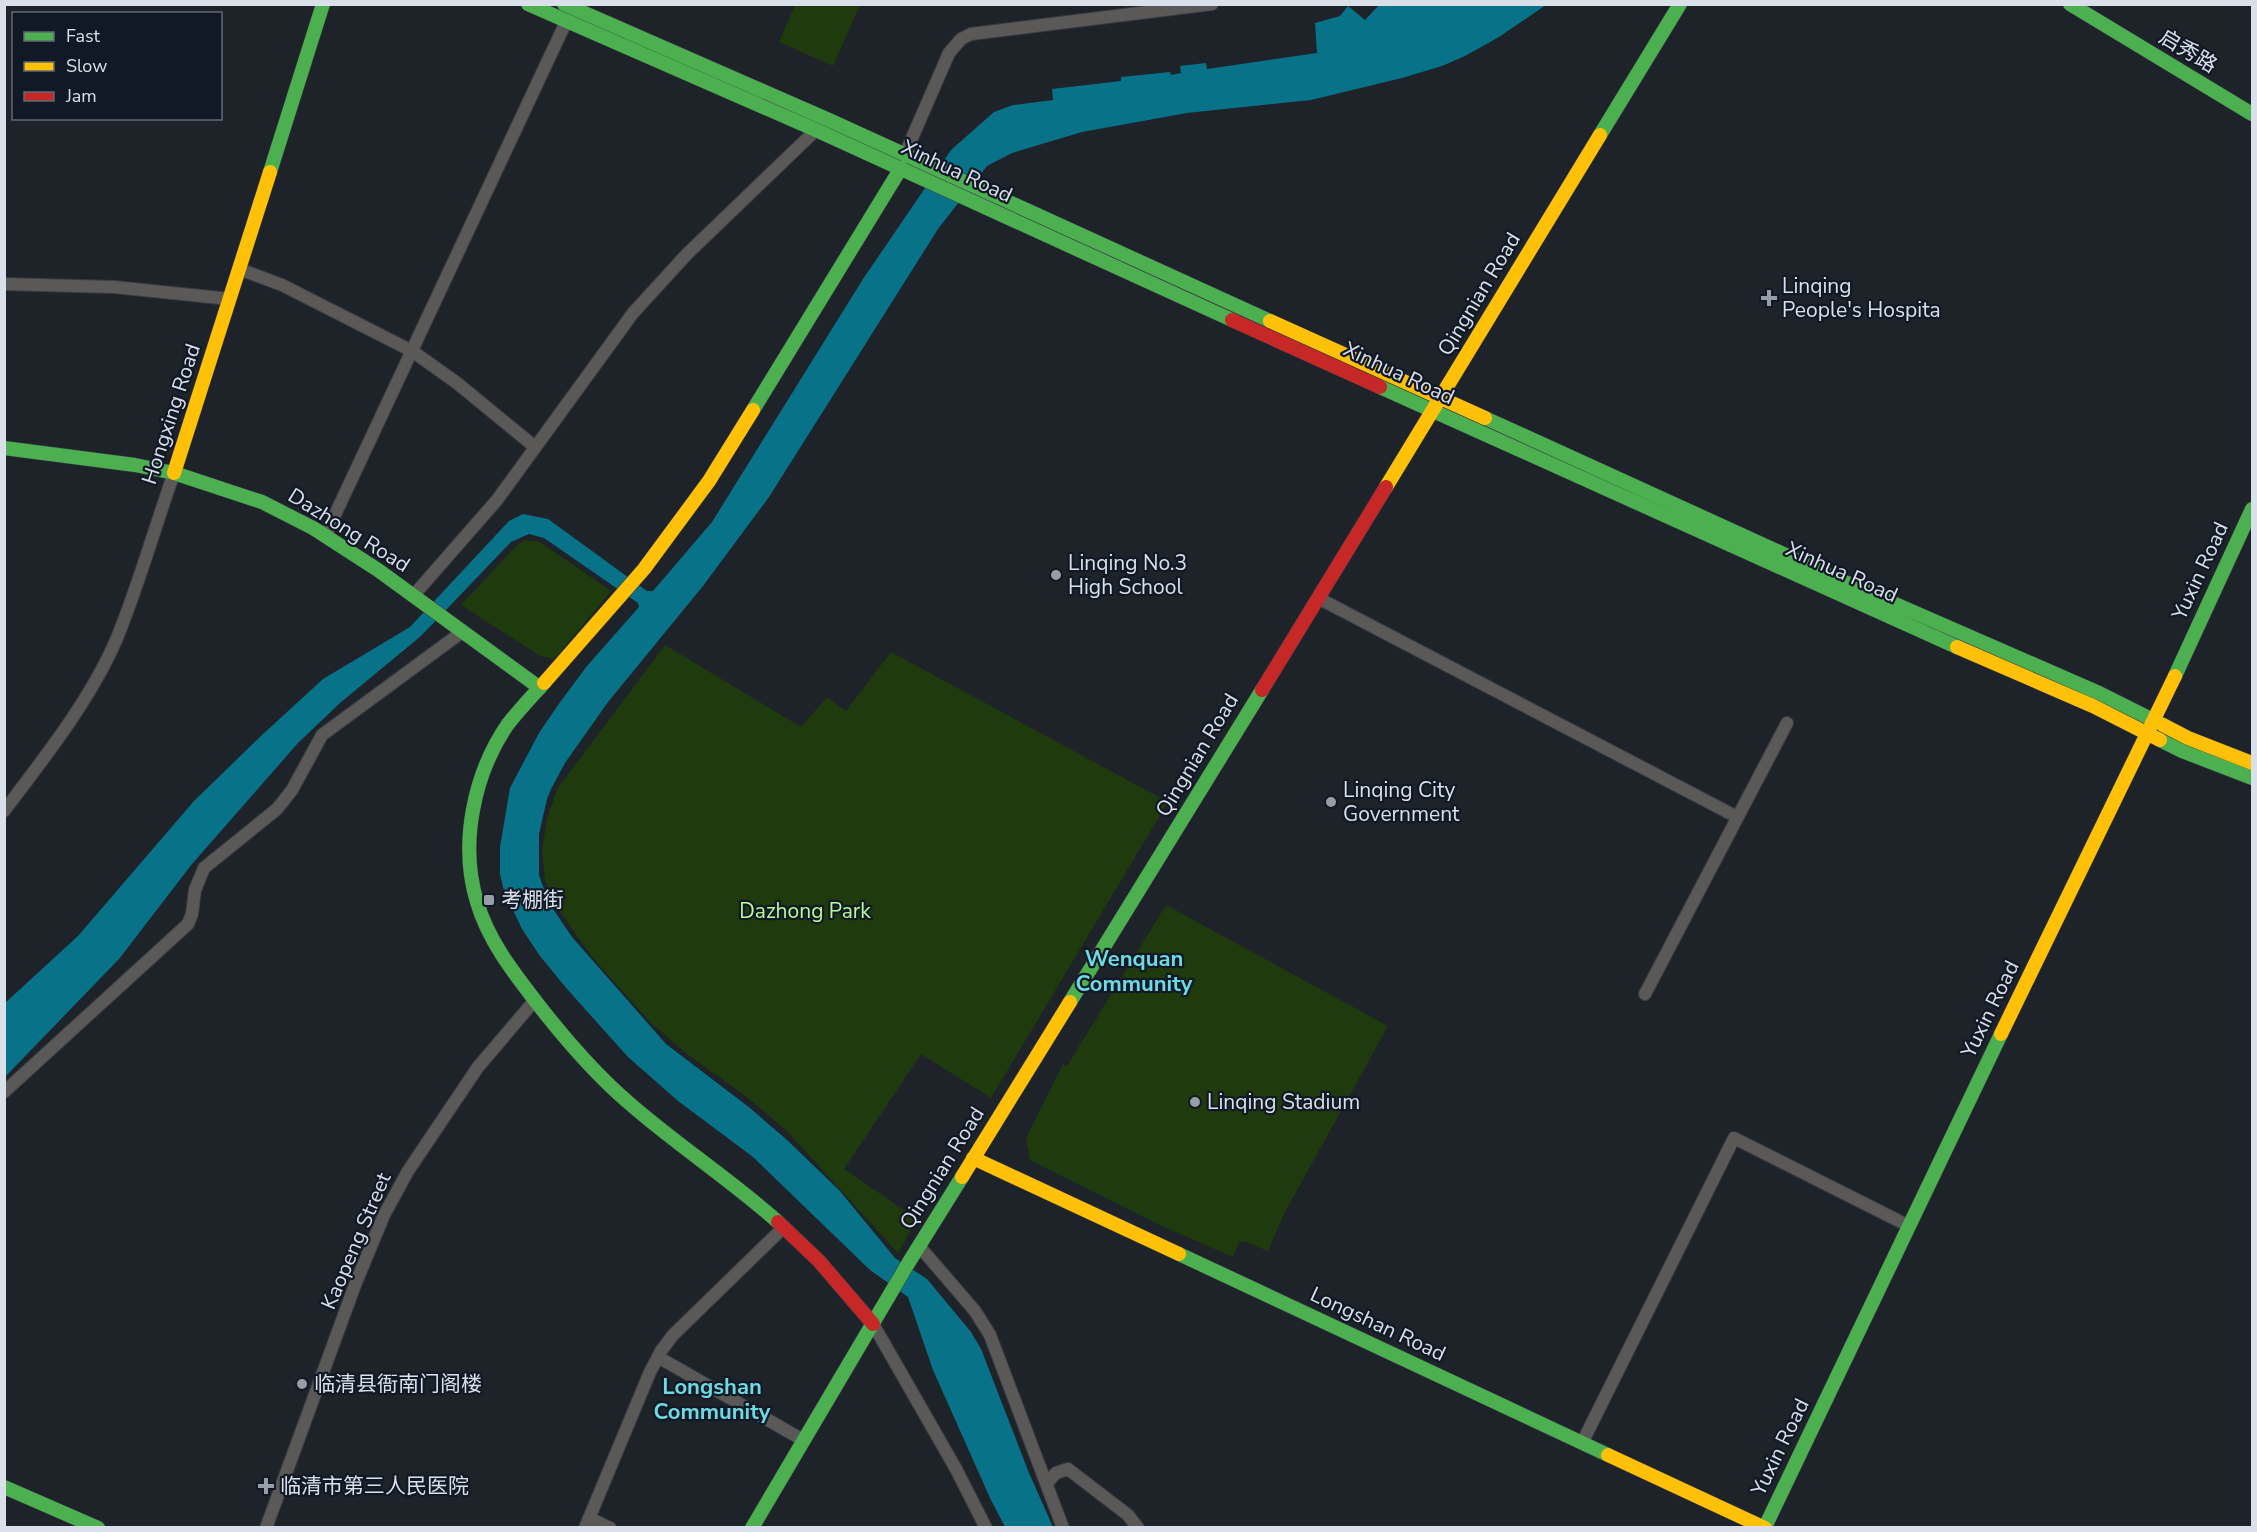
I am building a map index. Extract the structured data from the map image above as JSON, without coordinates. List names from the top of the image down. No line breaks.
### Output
{"streets":{"street":["启秀路","Xinhua Road","Qingnian Road","Hongxing Road","Dazhong Road","Yuxin Road","Kaopeng Street","Longshan Road"]},"crossings":[["Xinhua Road","Qingnian Road"],["Xinhua Road","Yuxin Road"],["Qingnian Road","Longshan Road"],["Hongxing Road","Dazhong Road"],["Yuxin Road","Longshan Road"]],"districts":["Wenquan Community","Longshan Community"],"parks":["Dazhong Park"],"places":{"health":["Linqing People's Hospita","临清市第三人民医院"],"other":["Linqing No.3 High School","Linqing City Government","Linqing Stadium","临清县衙南门阁楼"],"transit":["考棚街"]},"legend":["Fast","Slow","Jam"]}
